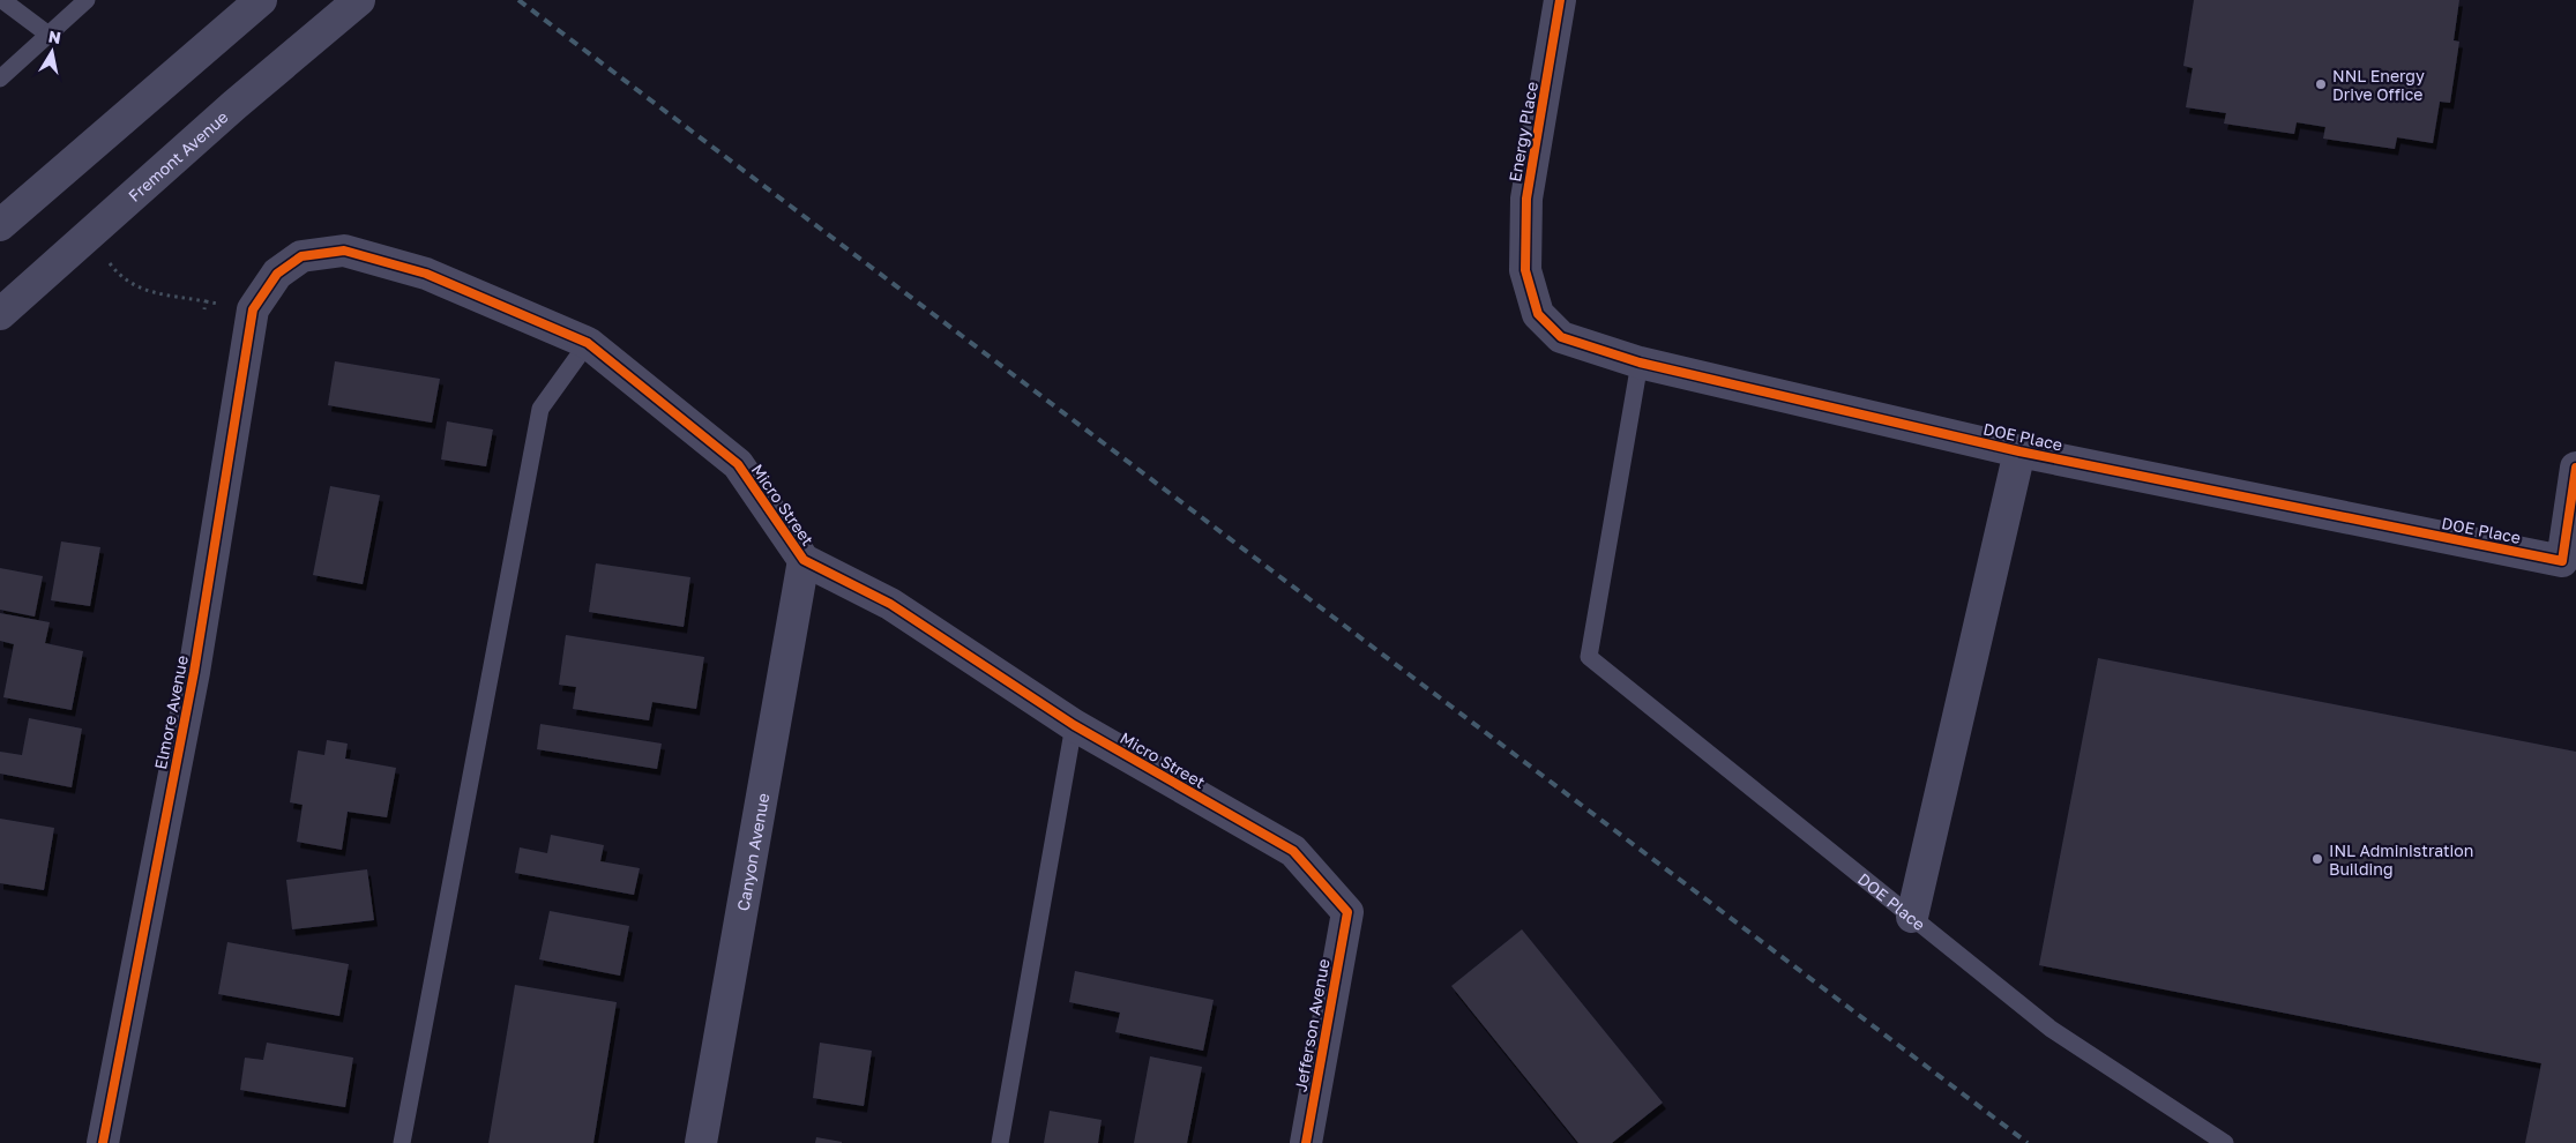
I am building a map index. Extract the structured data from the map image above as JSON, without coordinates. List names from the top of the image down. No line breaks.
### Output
{"streets":{"street":["Energy Place","Fremont Avenue","DOE Place","Micro Street","Elmore Avenue","Canyon Avenue","Jefferson Avenue"]},"crossings":[["Energy Place","DOE Place"],["Micro Street","Elmore Avenue"],["Micro Street","Canyon Avenue"],["Micro Street","Jefferson Avenue"]],"places":["NNL Energy Drive Office","INL Administration Building"],"north":"top"}
